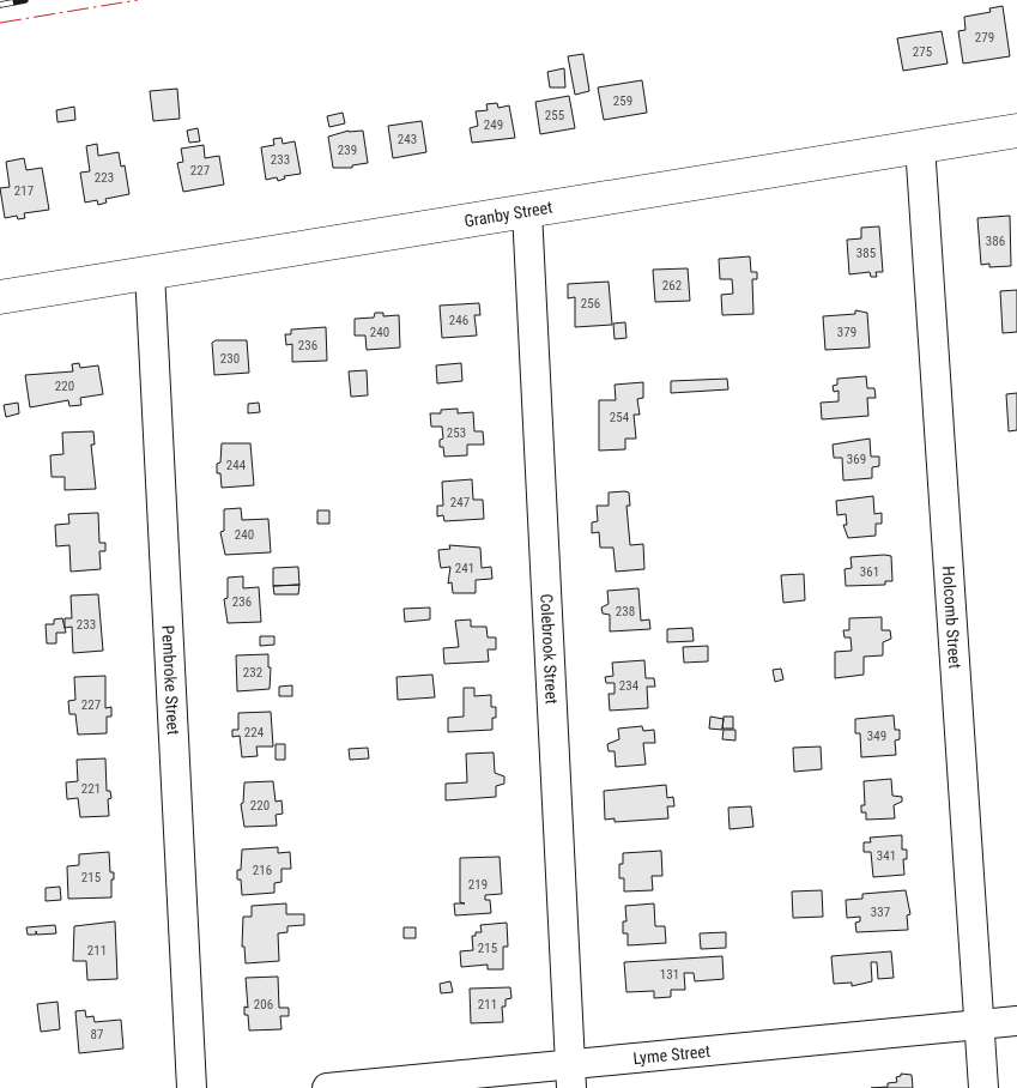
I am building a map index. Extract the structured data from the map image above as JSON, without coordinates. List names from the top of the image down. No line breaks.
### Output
{"streets":{"main road":["Granby Street"],"street":["Holcomb Street","Colebrook Street","Pembroke Street","Lyme Street"]},"crossings":[["Granby Street","Holcomb Street"],["Granby Street","Colebrook Street"],["Granby Street","Pembroke Street"],["Holcomb Street","Lyme Street"],["Colebrook Street","Lyme Street"]],"house_numbers":["279","275","259","255","249","243","239","233","227","223","217","386","385","262","256","246","240","379","236","230","220","254","253","369","244","247","240","241","361","236","238","233","232","234","227","224","349","221","220","341","216","215","219","337","215","211","131","206","211","87"]}
